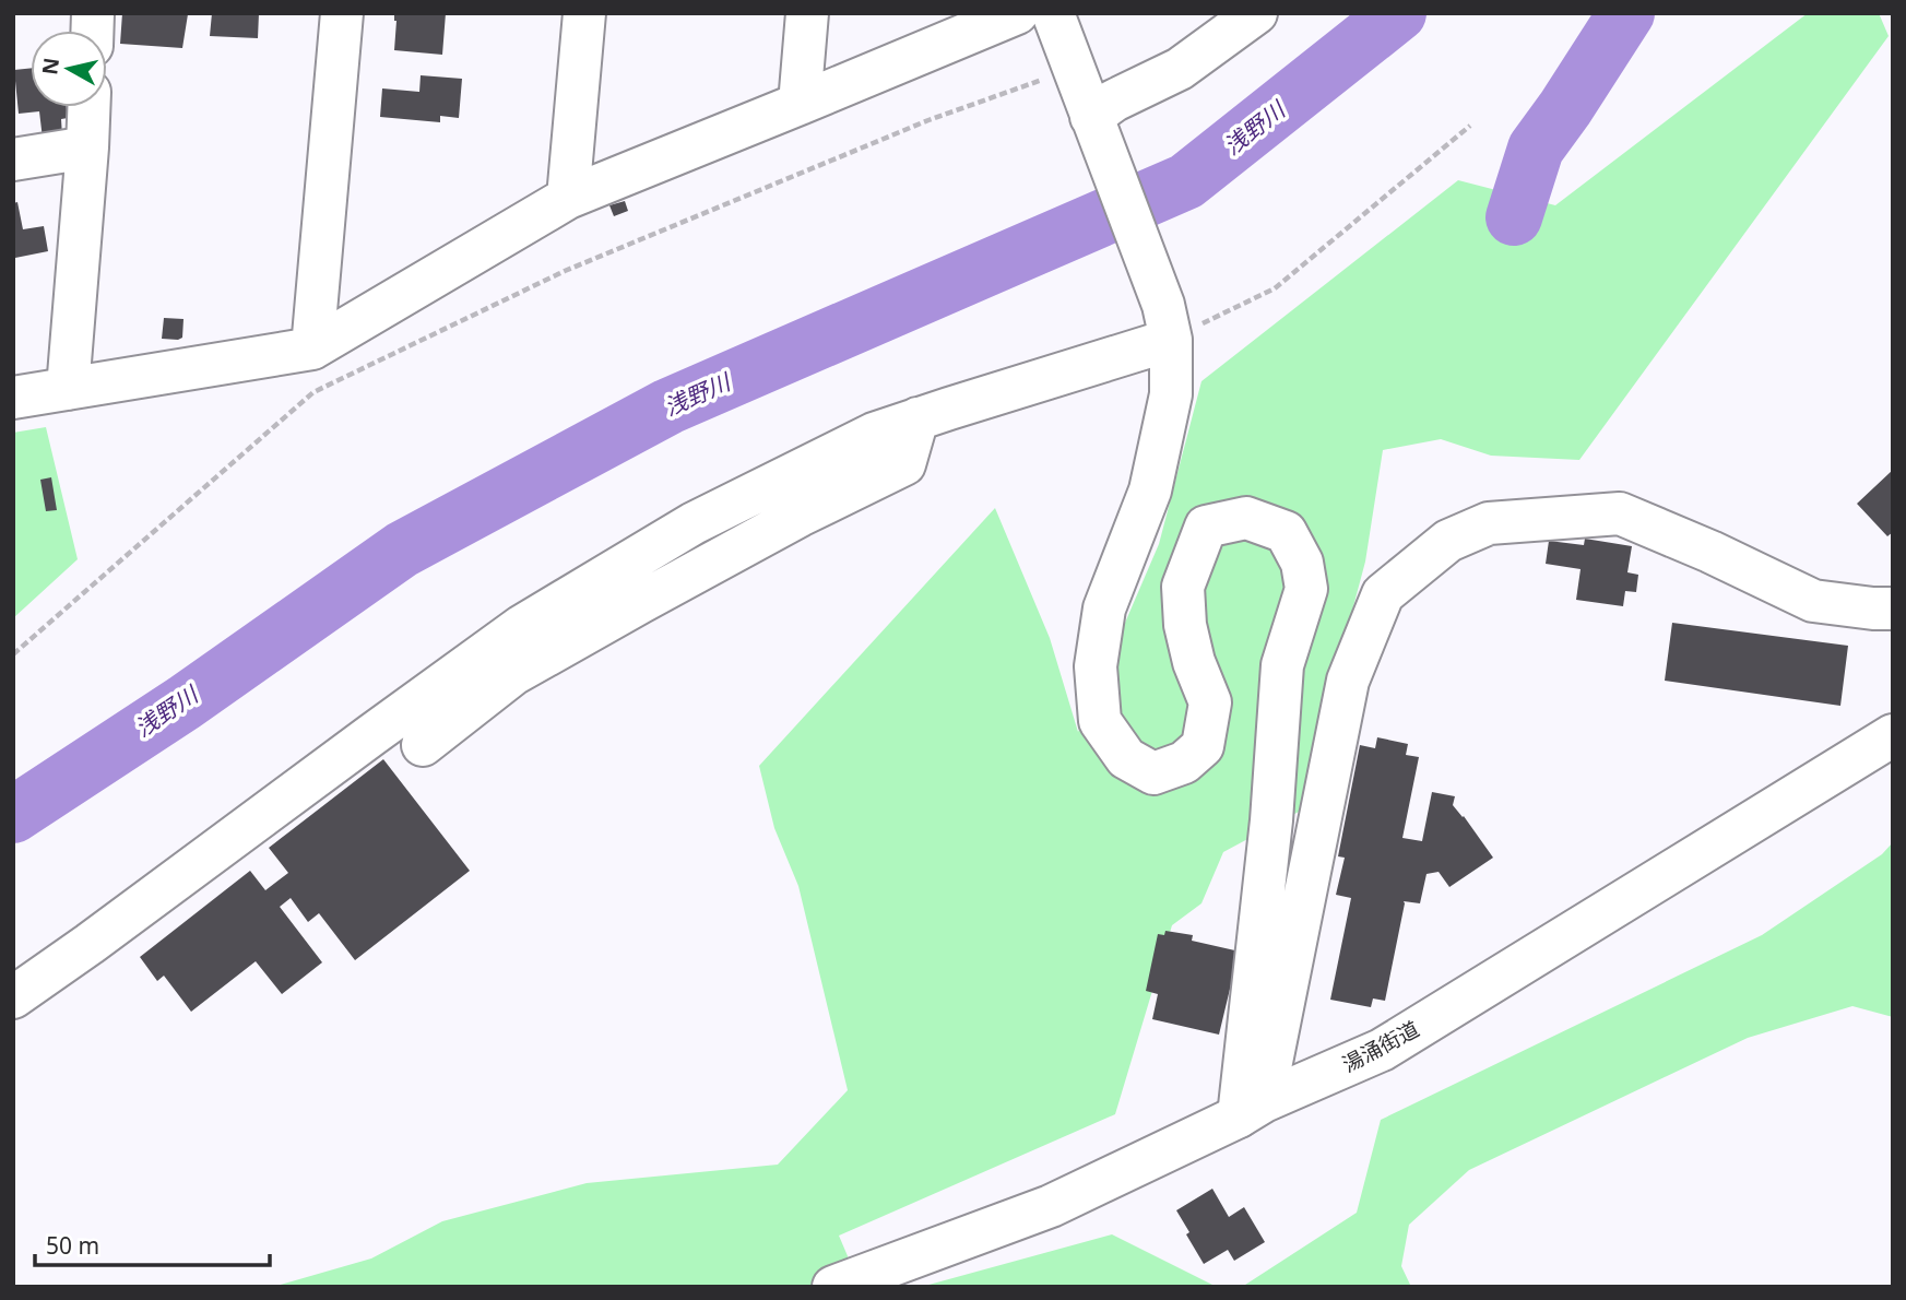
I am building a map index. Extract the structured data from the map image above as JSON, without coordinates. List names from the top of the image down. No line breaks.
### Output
{"streets":{"street":["湯涌街道"]},"water":["浅野川"],"scale_bar":"50 m","north":"left"}
